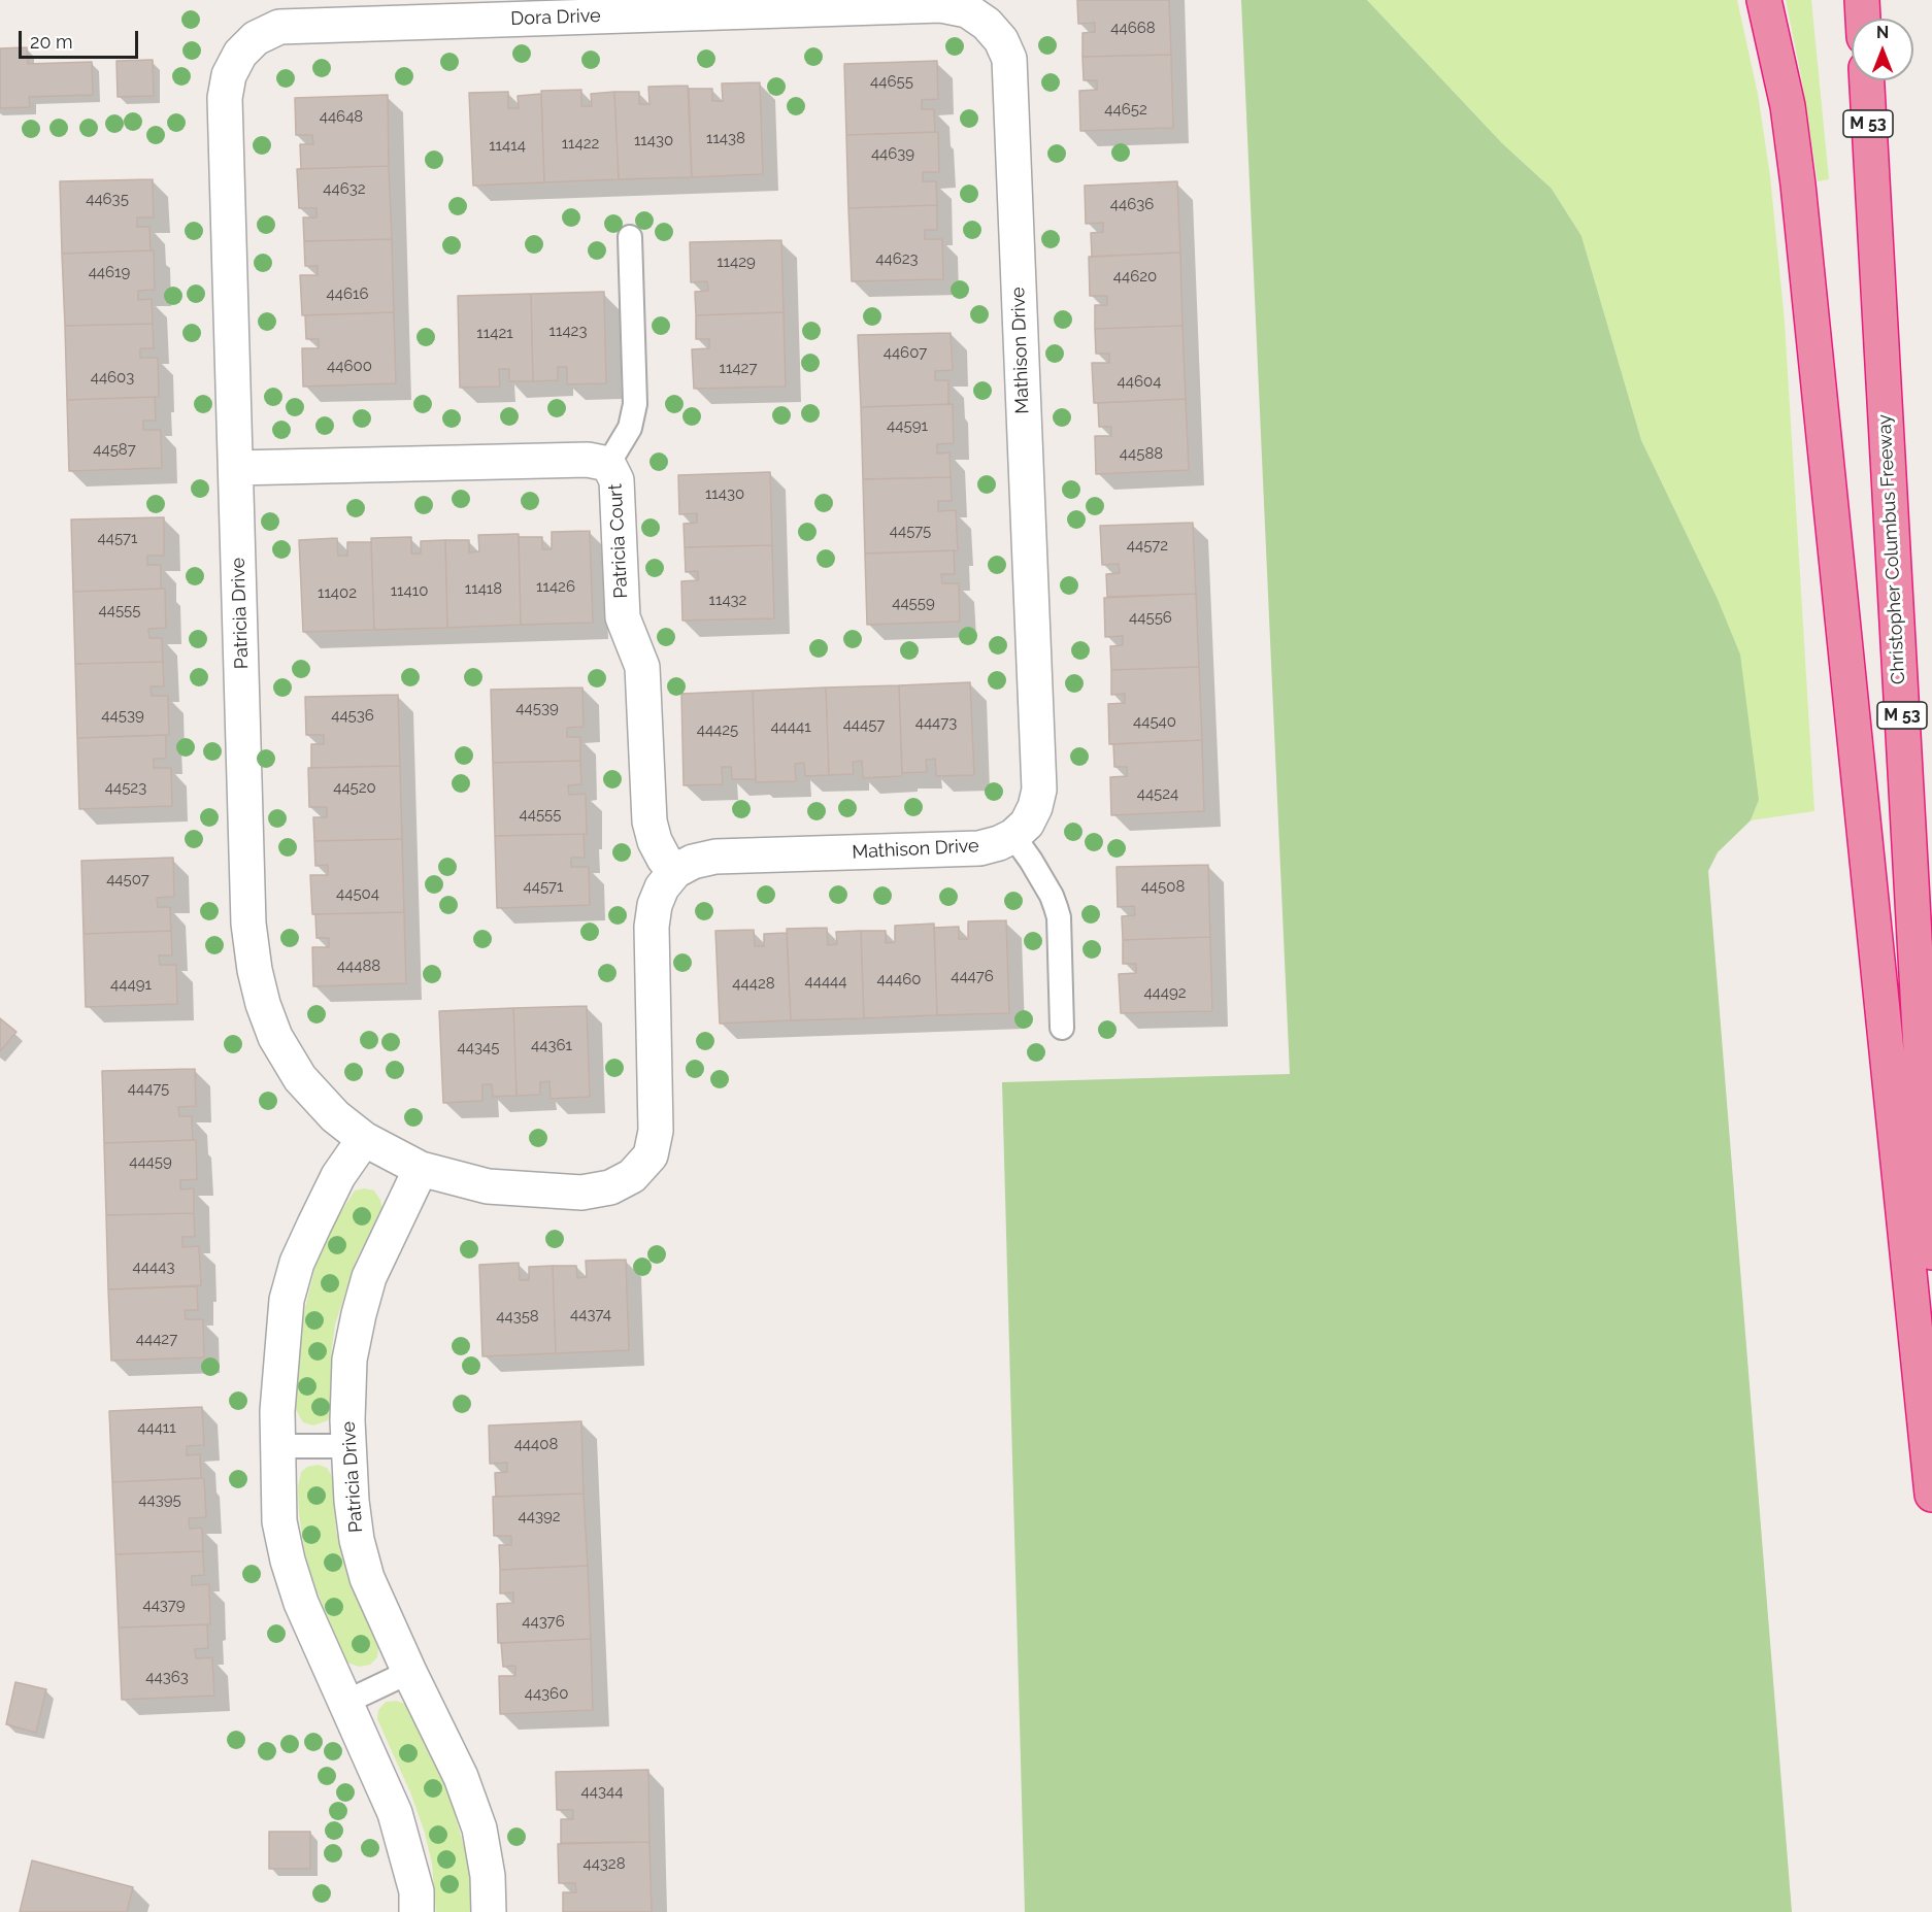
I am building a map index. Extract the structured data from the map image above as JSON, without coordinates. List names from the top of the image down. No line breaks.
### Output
{"streets":{"highway":["M 53","Christopher Columbus Freeway"],"street":["Dora Drive","Mathison Drive","Patricia Court","Patricia Drive"]},"crossings":[["Dora Drive","Mathison Drive"],["Dora Drive","Patricia Drive"],["Mathison Drive","Patricia Court"],["Patricia Court","Patricia Drive"]],"house_numbers":["44668","44655","44652","44648","11438","11430","11422","11414","44639","44632","44635","44636","44623","11429","44619","44620","44616","11423","11421","44607","44600","11427","44603","44604","44591","44587","44588","11430","44575","44571","44572","11426","11418","11410","11402","11432","44559","44555","44556","44539","44539","44536","44540","44473","44457","44441","44425","44523","44520","44524","44555","44507","44571","44508","44504","44488","44476","44460","44444","44428","44491","44492","44361","44345","44475","44459","44443","44374","44358","44427","44411","44408","44395","44392","44379","44376","44363","44360","44344","44328"],"scale_bar":"20 m","north":"top"}
